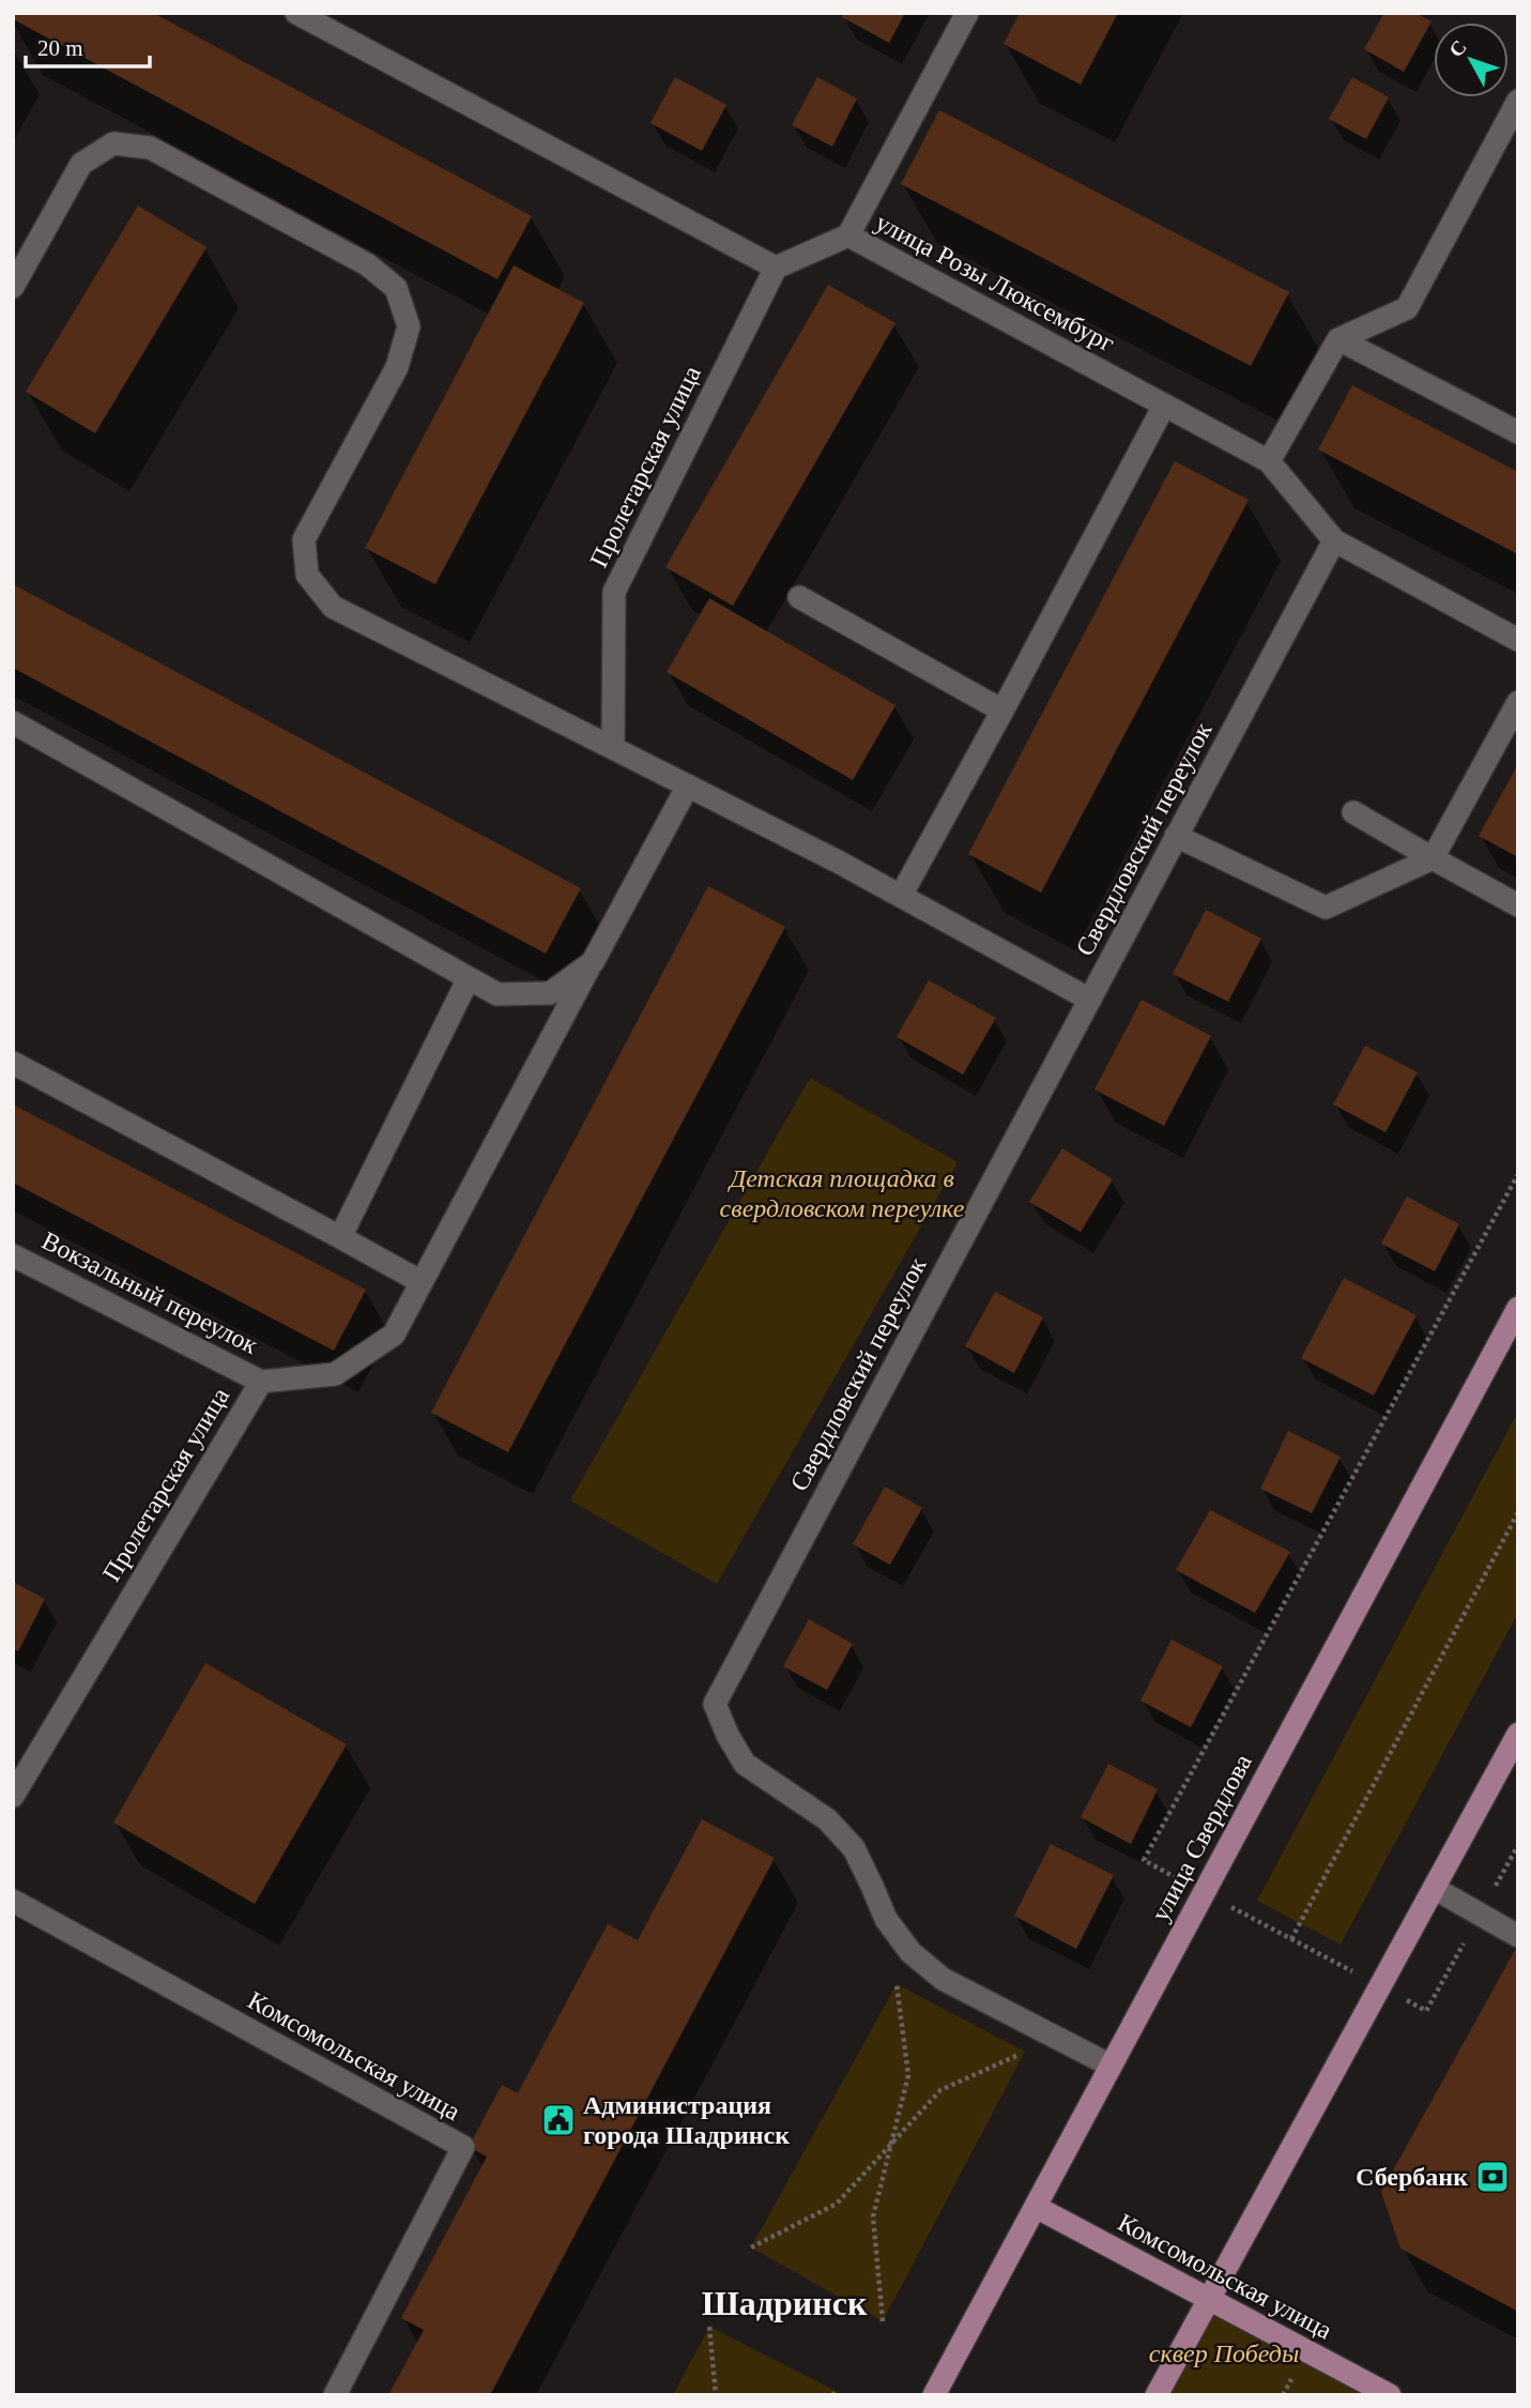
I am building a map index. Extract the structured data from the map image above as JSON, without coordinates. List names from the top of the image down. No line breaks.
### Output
{"streets":{"main road":["улица Свердлова","Комсомольская улица"],"street":["улица Розы Люксембург","Пролетарская улица","Свердловский переулок","Вокзальный переулок"]},"crossings":[["улица Розы Люксембург","Пролетарская улица"],["улица Розы Люксембург","Свердловский переулок"],["Пролетарская улица","Вокзальный переулок"],["Свердловский переулок","улица Свердлова"],["улица Свердлова","Комсомольская улица"]],"districts":["Шадринск"],"parks":["Детская площадка в свердловском переулке","сквер Победы"],"places":{"public building":["Администрация города Шадринск"],"bank":["Сбербанк"]},"scale_bar":"20 m","north":"top left"}
